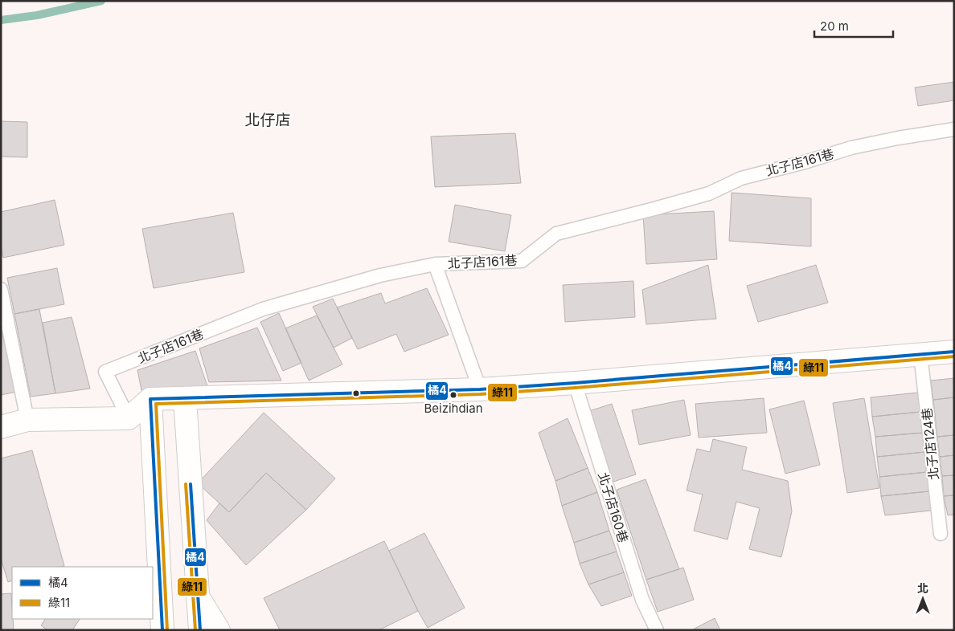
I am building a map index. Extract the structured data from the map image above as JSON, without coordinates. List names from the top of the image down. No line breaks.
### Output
{"streets":{"lane":["北子店161巷","北子店124巷","北子店160巷"]},"districts":["北仔店"],"places":["Beizihdian"],"lines":["transit line 橘4","transit line 綠11"],"legend":["橘4","綠11"],"scale_bar":"20 m","north":"top"}
